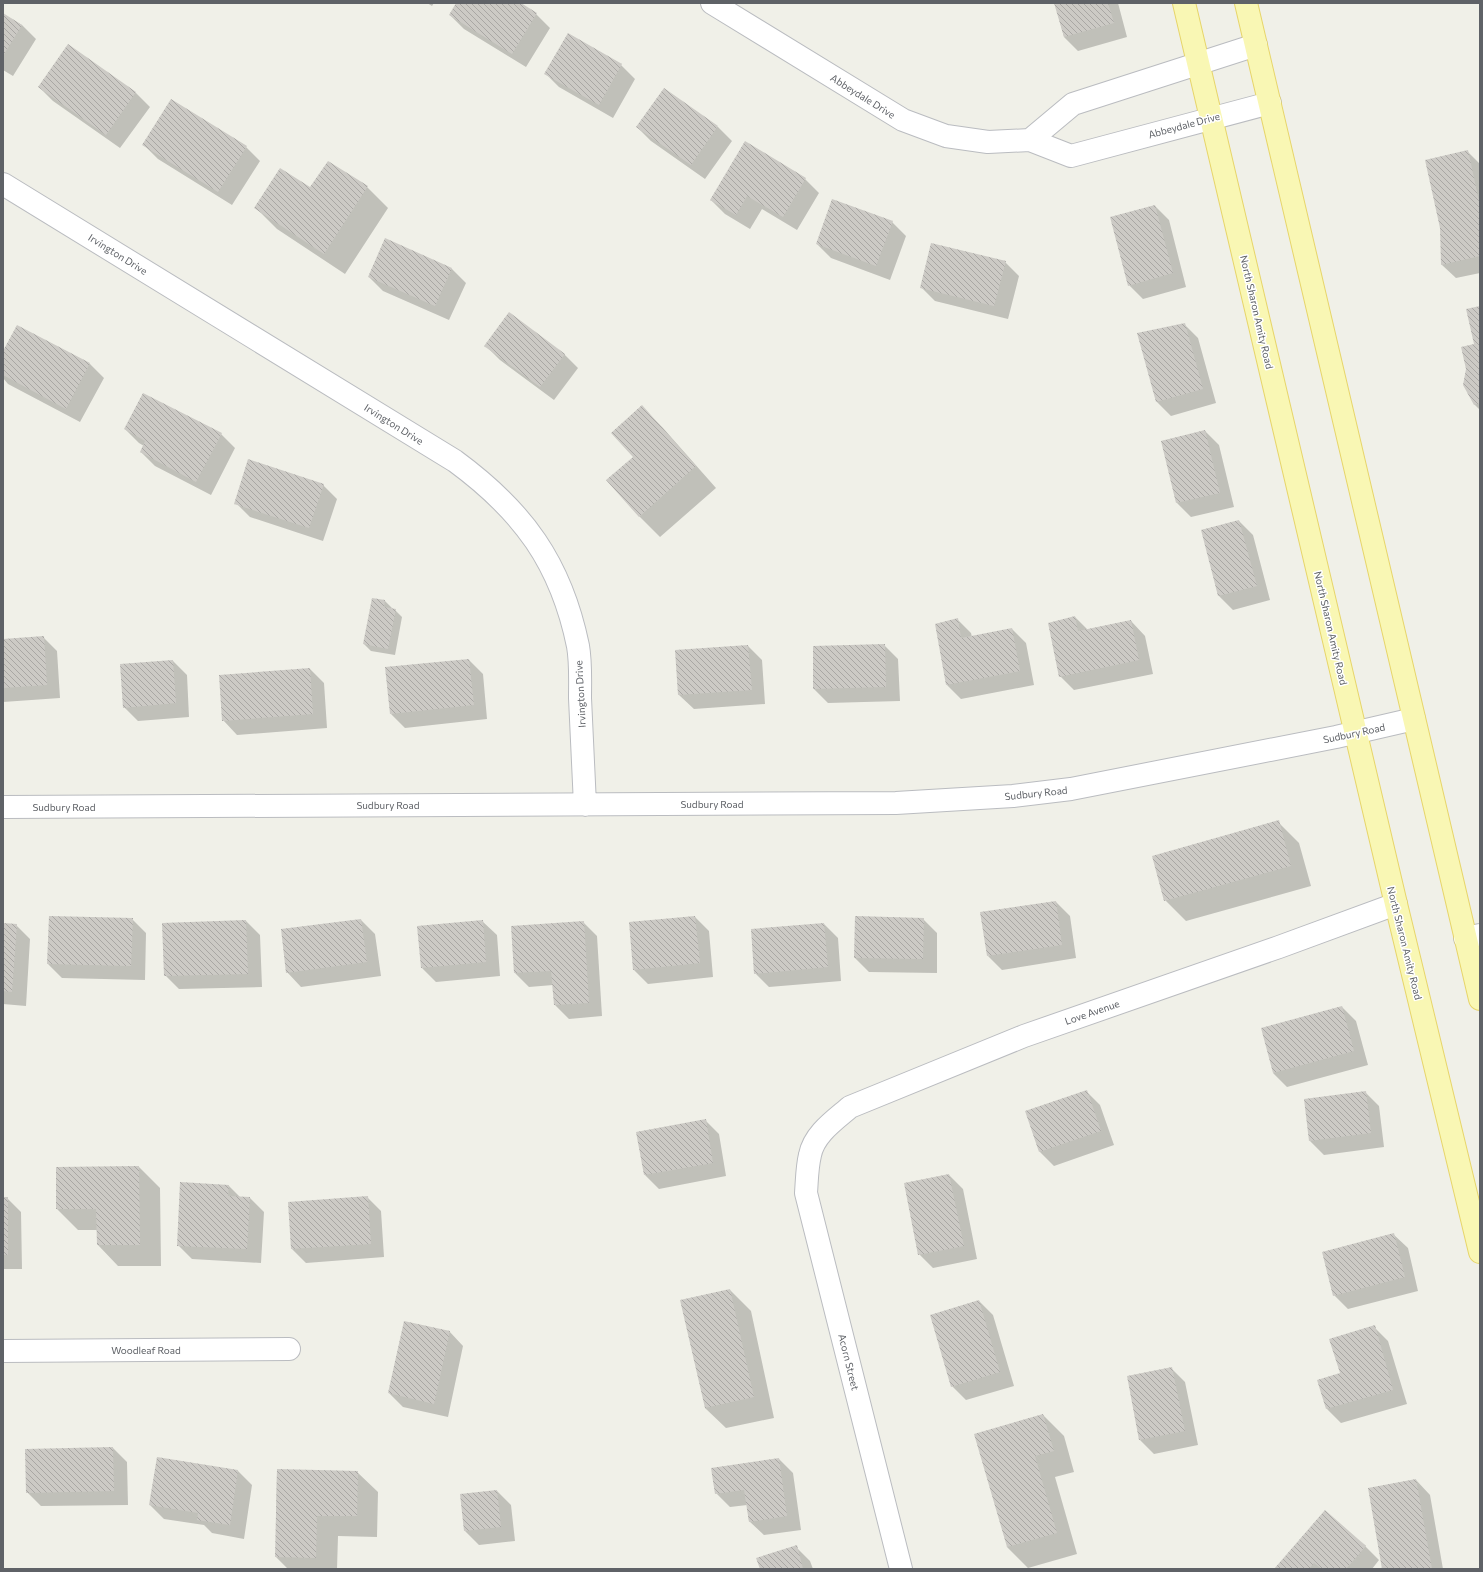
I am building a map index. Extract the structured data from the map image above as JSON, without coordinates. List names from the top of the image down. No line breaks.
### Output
{"streets":{"main road":["North Sharon Amity Road"],"street":["Abbeydale Drive","Irvington Drive","Sudbury Road","Love Avenue","Woodleaf Road","Acorn Street"]},"crossings":[["Abbeydale Drive","North Sharon Amity Road"],["Irvington Drive","Sudbury Road"],["North Sharon Amity Road","Sudbury Road"],["North Sharon Amity Road","Love Avenue"],["Love Avenue","Acorn Street"]]}
